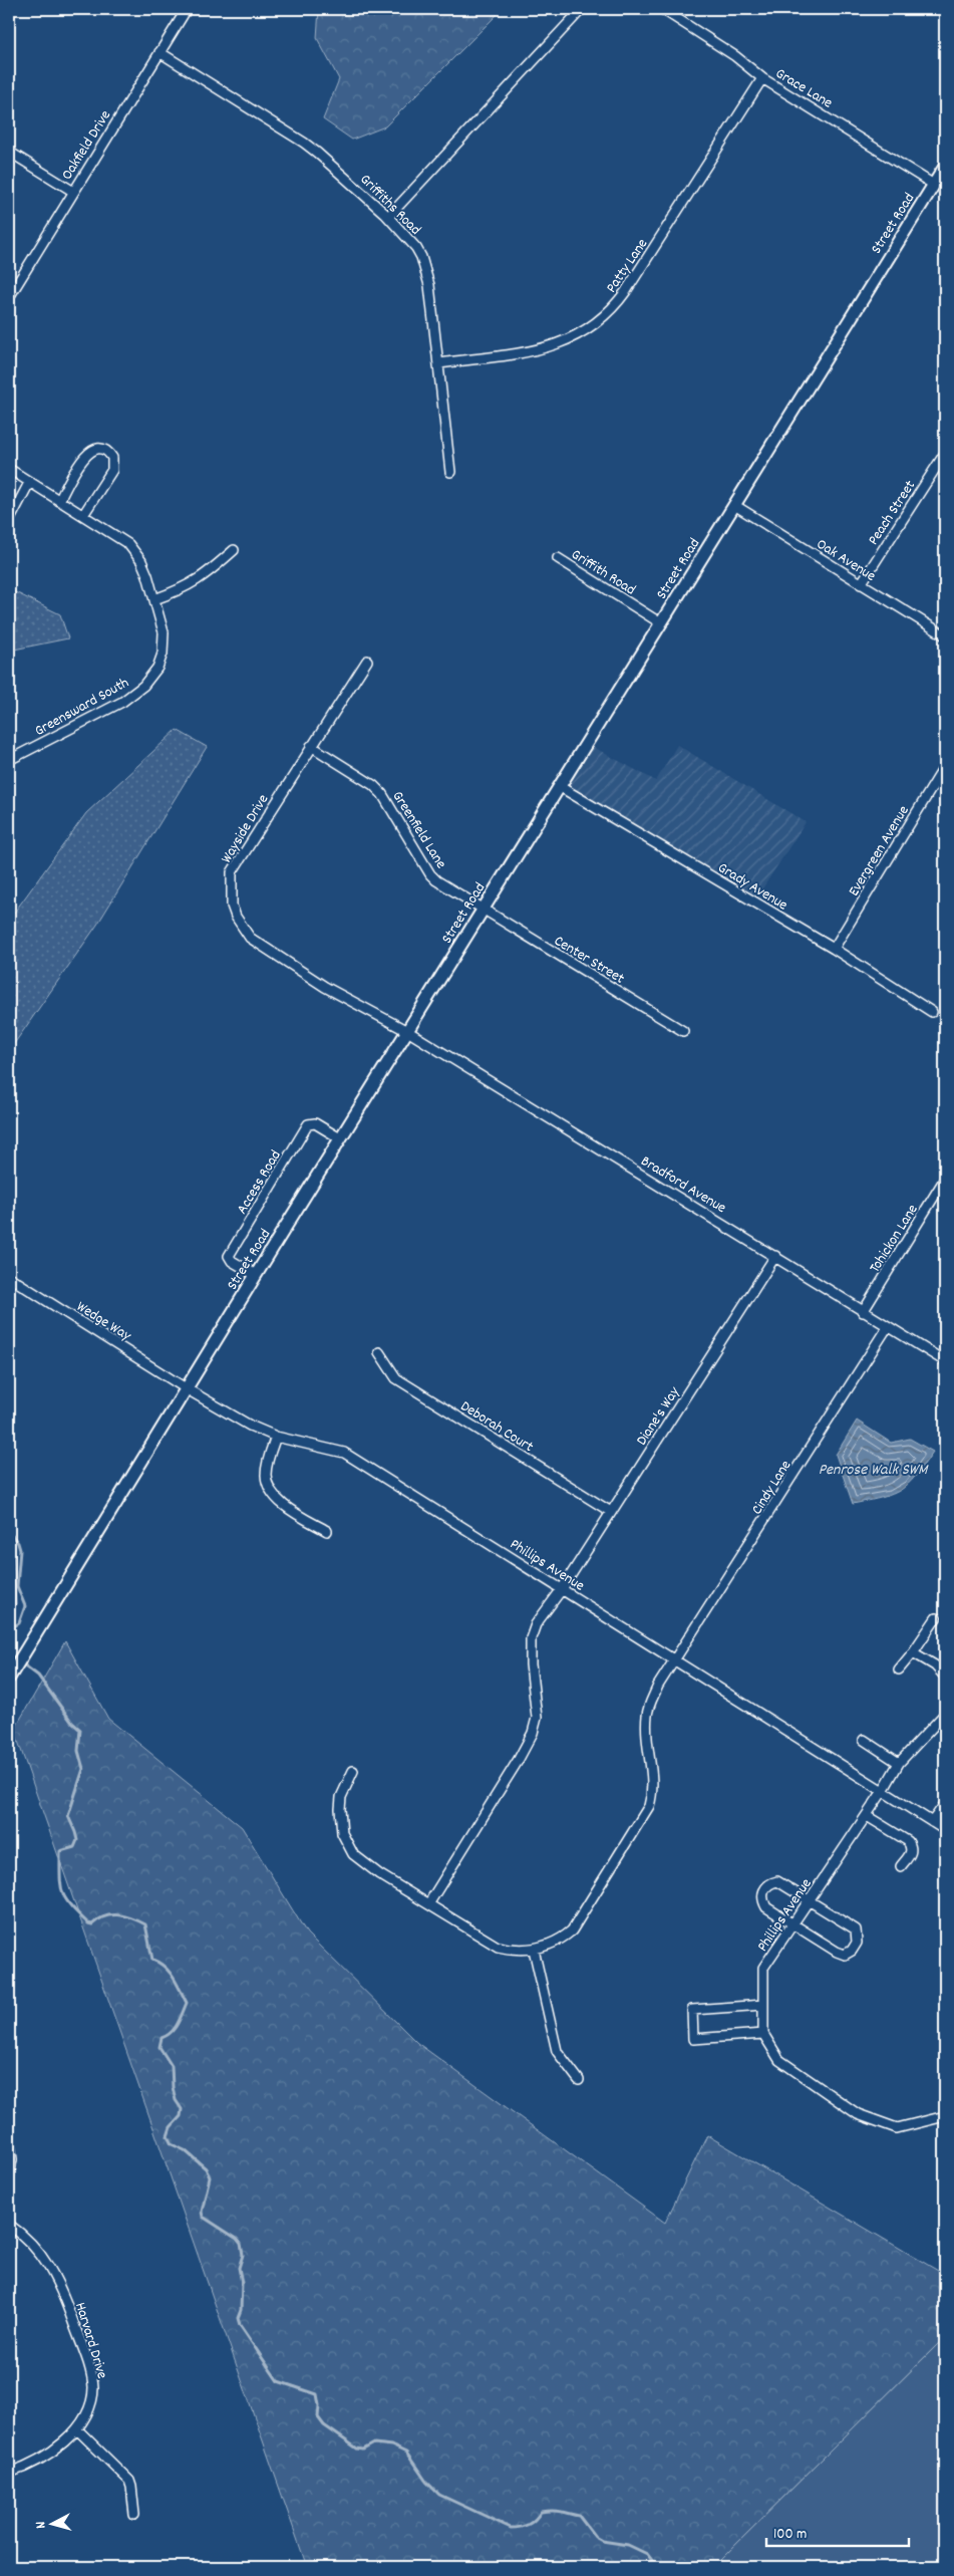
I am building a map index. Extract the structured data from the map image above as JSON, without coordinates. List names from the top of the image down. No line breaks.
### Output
{"streets":{"main road":["Street Road"],"street":["Grace Lane","Oakfield Drive","Griffiths Road","Patty Lane","Peach Street","Oak Avenue","Griffith Road","Greensward South","Wayside Drive","Greenfield Lane","Evergreen Avenue","Grady Avenue","Center Street","Access Road","Bradford Avenue","Tohickon Lane","Wedge Way","Diane's Way","Deborah Court","Cindy Lane","Phillips Avenue","Harvard Drive"]},"crossings":[["Grace Lane","Street Road"],["Grace Lane","Patty Lane"],["Oakfield Drive","Griffiths Road"],["Griffiths Road","Patty Lane"],["Street Road","Oak Avenue"],["Street Road","Griffith Road"],["Street Road","Wayside Drive"],["Street Road","Greenfield Lane"],["Street Road","Grady Avenue"],["Street Road","Center Street"],["Street Road","Access Road"],["Street Road","Bradford Avenue"],["Street Road","Wedge Way"],["Street Road","Phillips Avenue"],["Peach Street","Oak Avenue"],["Wayside Drive","Greenfield Lane"],["Wayside Drive","Bradford Avenue"],["Greenfield Lane","Center Street"],["Evergreen Avenue","Grady Avenue"],["Bradford Avenue","Tohickon Lane"],["Bradford Avenue","Diane's Way"],["Bradford Avenue","Cindy Lane"],["Wedge Way","Phillips Avenue"],["Diane's Way","Deborah Court"],["Diane's Way","Phillips Avenue"],["Cindy Lane","Phillips Avenue"]],"water":["Penrose Walk SWM"],"scale_bar":"100 m","north":"left"}
